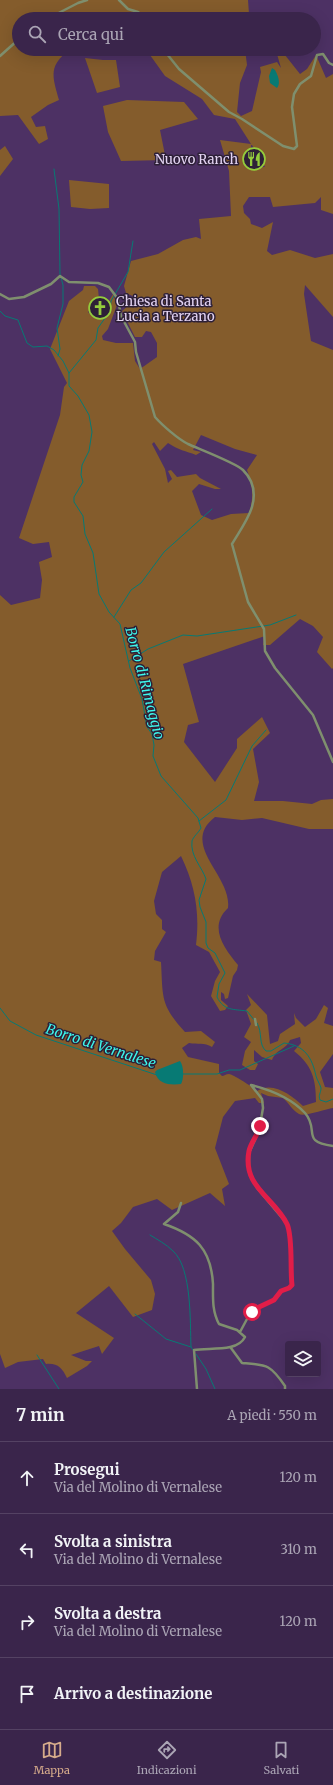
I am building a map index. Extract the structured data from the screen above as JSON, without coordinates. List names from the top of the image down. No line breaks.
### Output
{"water":["Borro di Rimaggio","Borro di Vernalese"],"places":{"restaurant":["Nuovo Ranch"],"church":["Chiesa di Santa Lucia a Terzano"]},"page":{"search":"Cerca qui","heading":["7 min","A piedi · 550 m"],"list":[["Prosegui","Via del Molino di Vernalese","120 m"],["Svolta a sinistra","Via del Molino di Vernalese","310 m"],["Svolta a destra","Via del Molino di Vernalese","120 m"],"Arrivo a destinazione"],"nav":["Mappa","Indicazioni","Salvati"]}}
